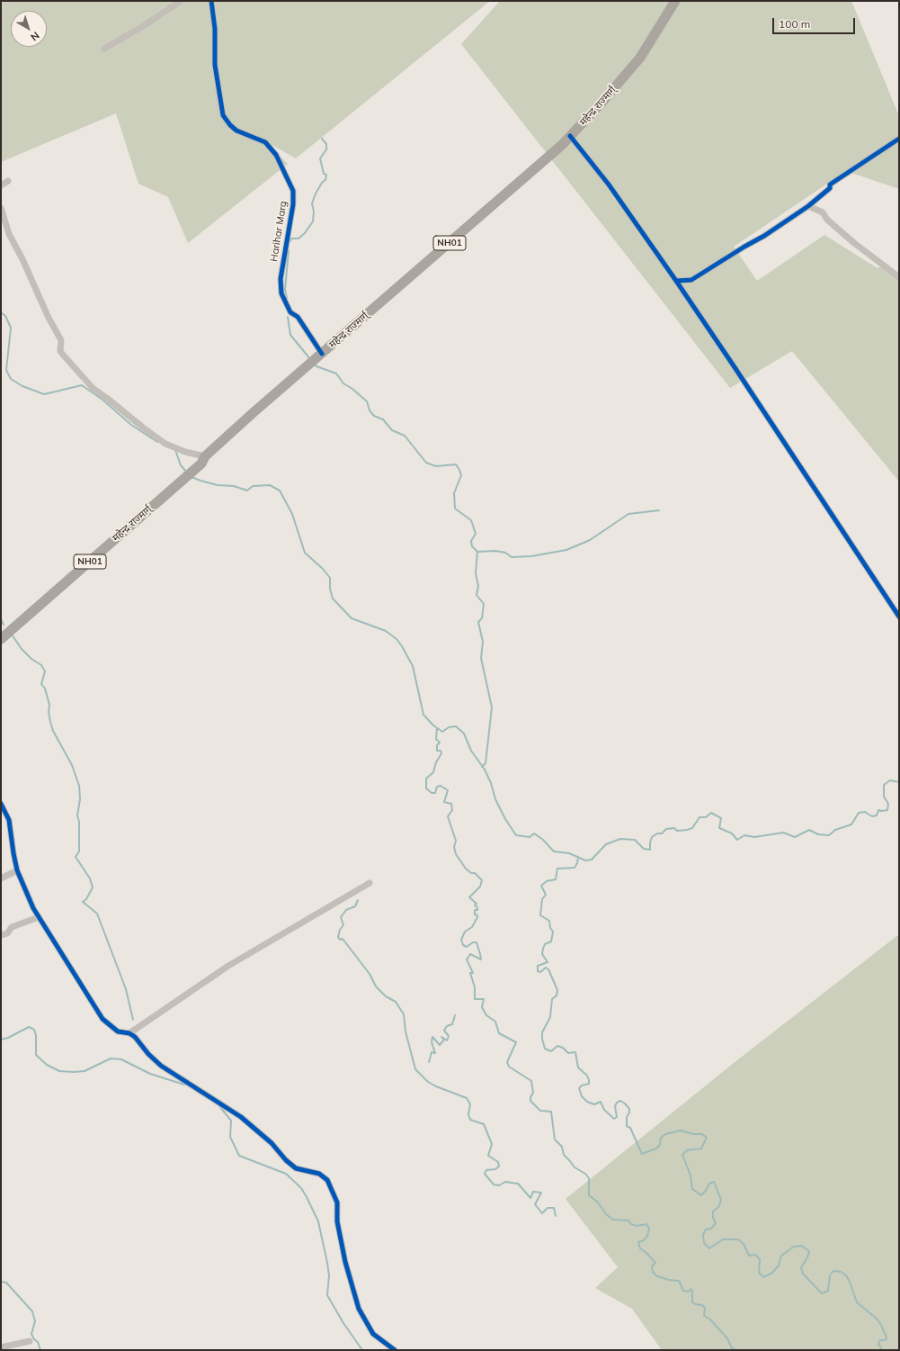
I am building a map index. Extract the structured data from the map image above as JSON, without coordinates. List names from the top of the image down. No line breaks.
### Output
{"streets":{"highway":["महेन्द्र राज्मार्ग्","NH01"],"street":["Harihar Marg"]},"crossings":[["महेन्द्र राज्मार्ग्","Harihar Marg"]],"scale_bar":"100 m","north":"bottom right"}
